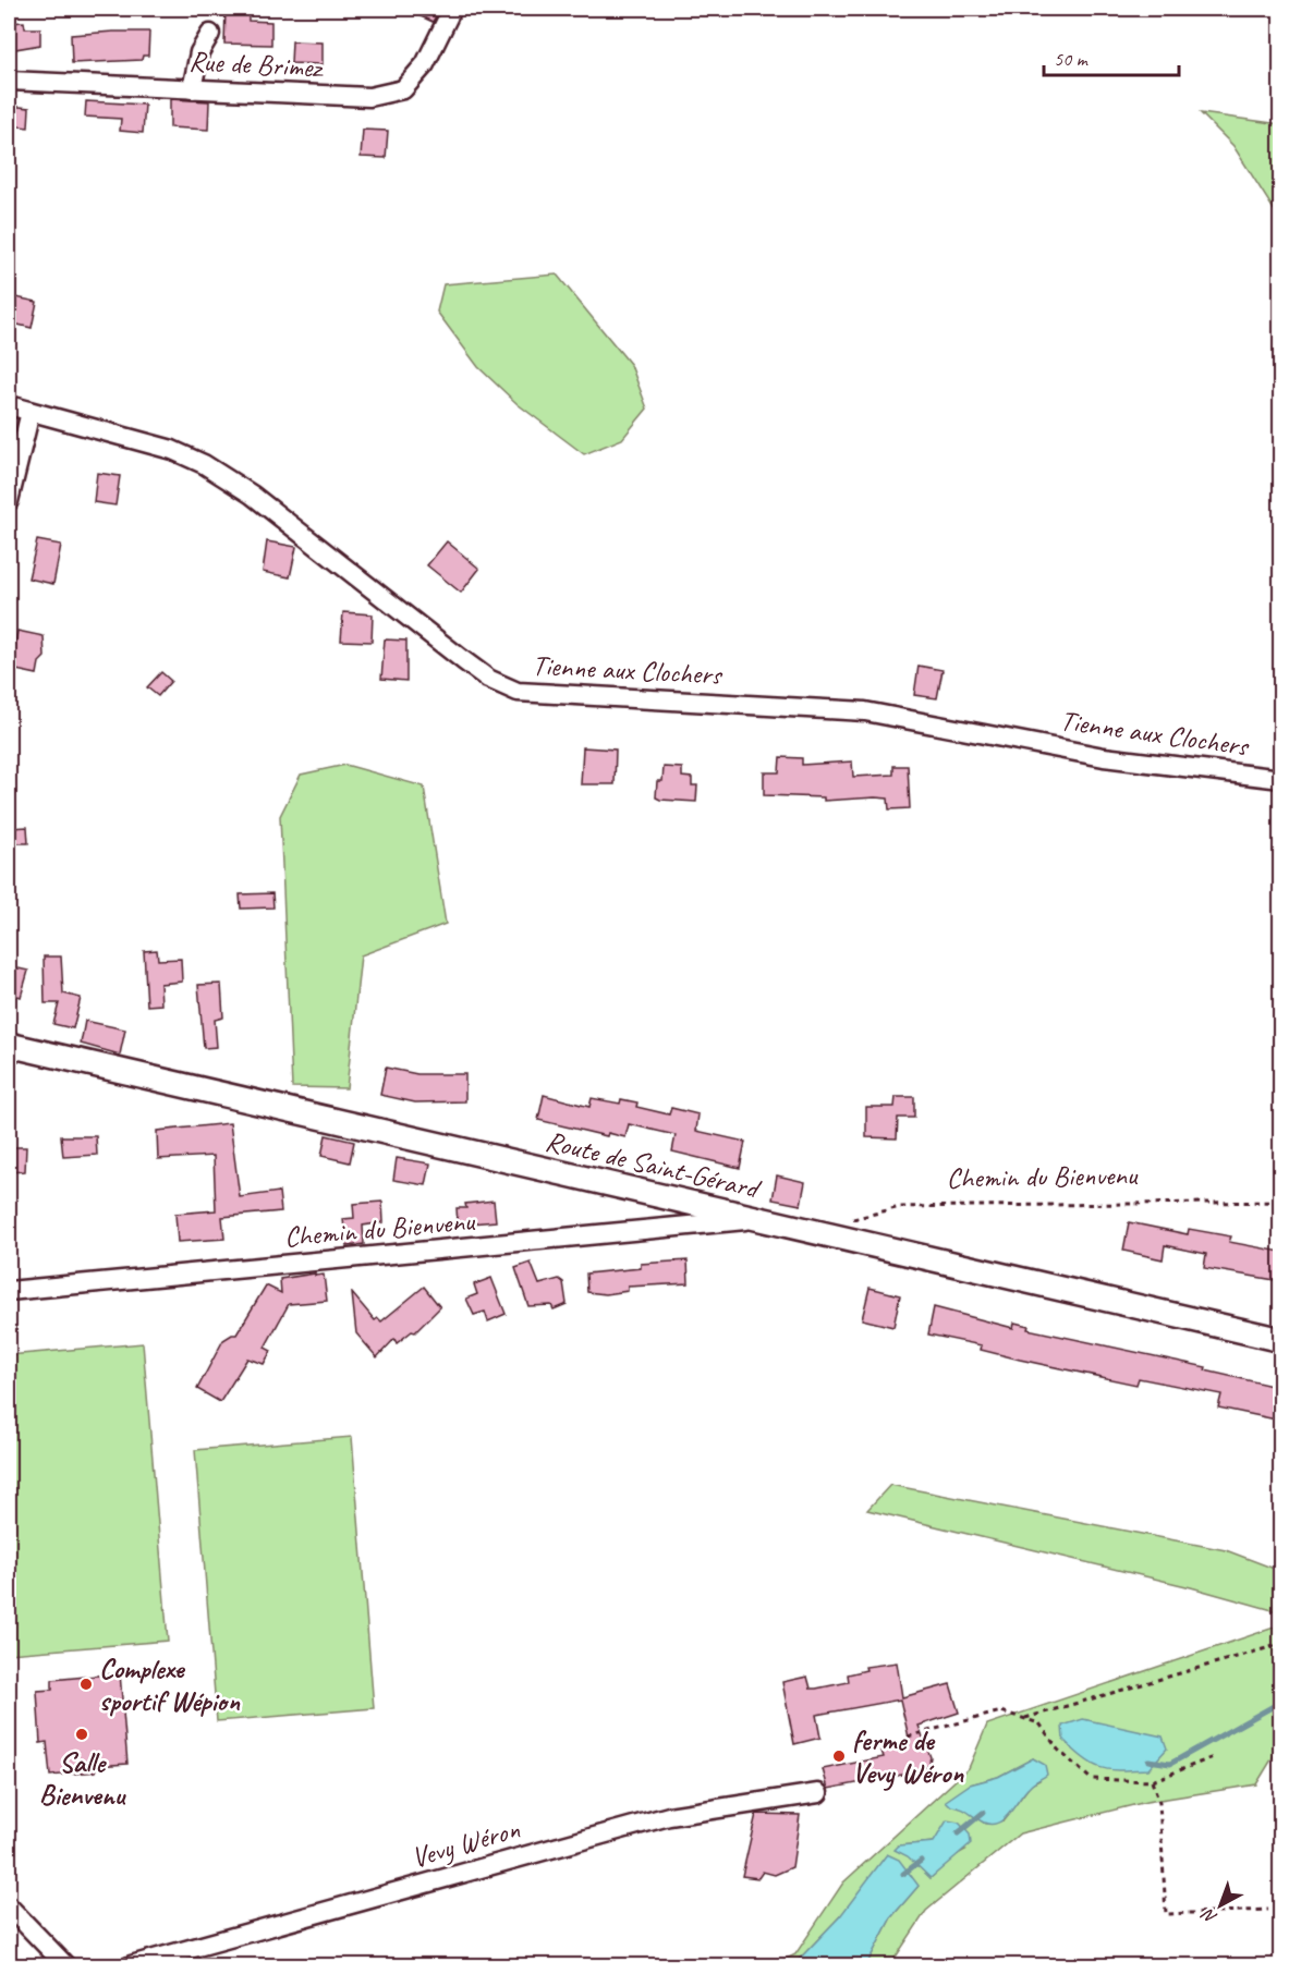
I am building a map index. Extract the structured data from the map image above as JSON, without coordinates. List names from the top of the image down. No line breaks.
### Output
{"streets":{"main road":["Route de Saint-Gérard"],"street":["Rue de Brimez","Tienne aux Clochers","Chemin du Bienvenu","Vevy Wéron"]},"crossings":[["Route de Saint-Gérard","Chemin du Bienvenu"]],"places":["Complexe sportif Wépion","Salle Bienvenu","ferme de Vevy Wéron"],"scale_bar":"50 m","north":"bottom left"}
